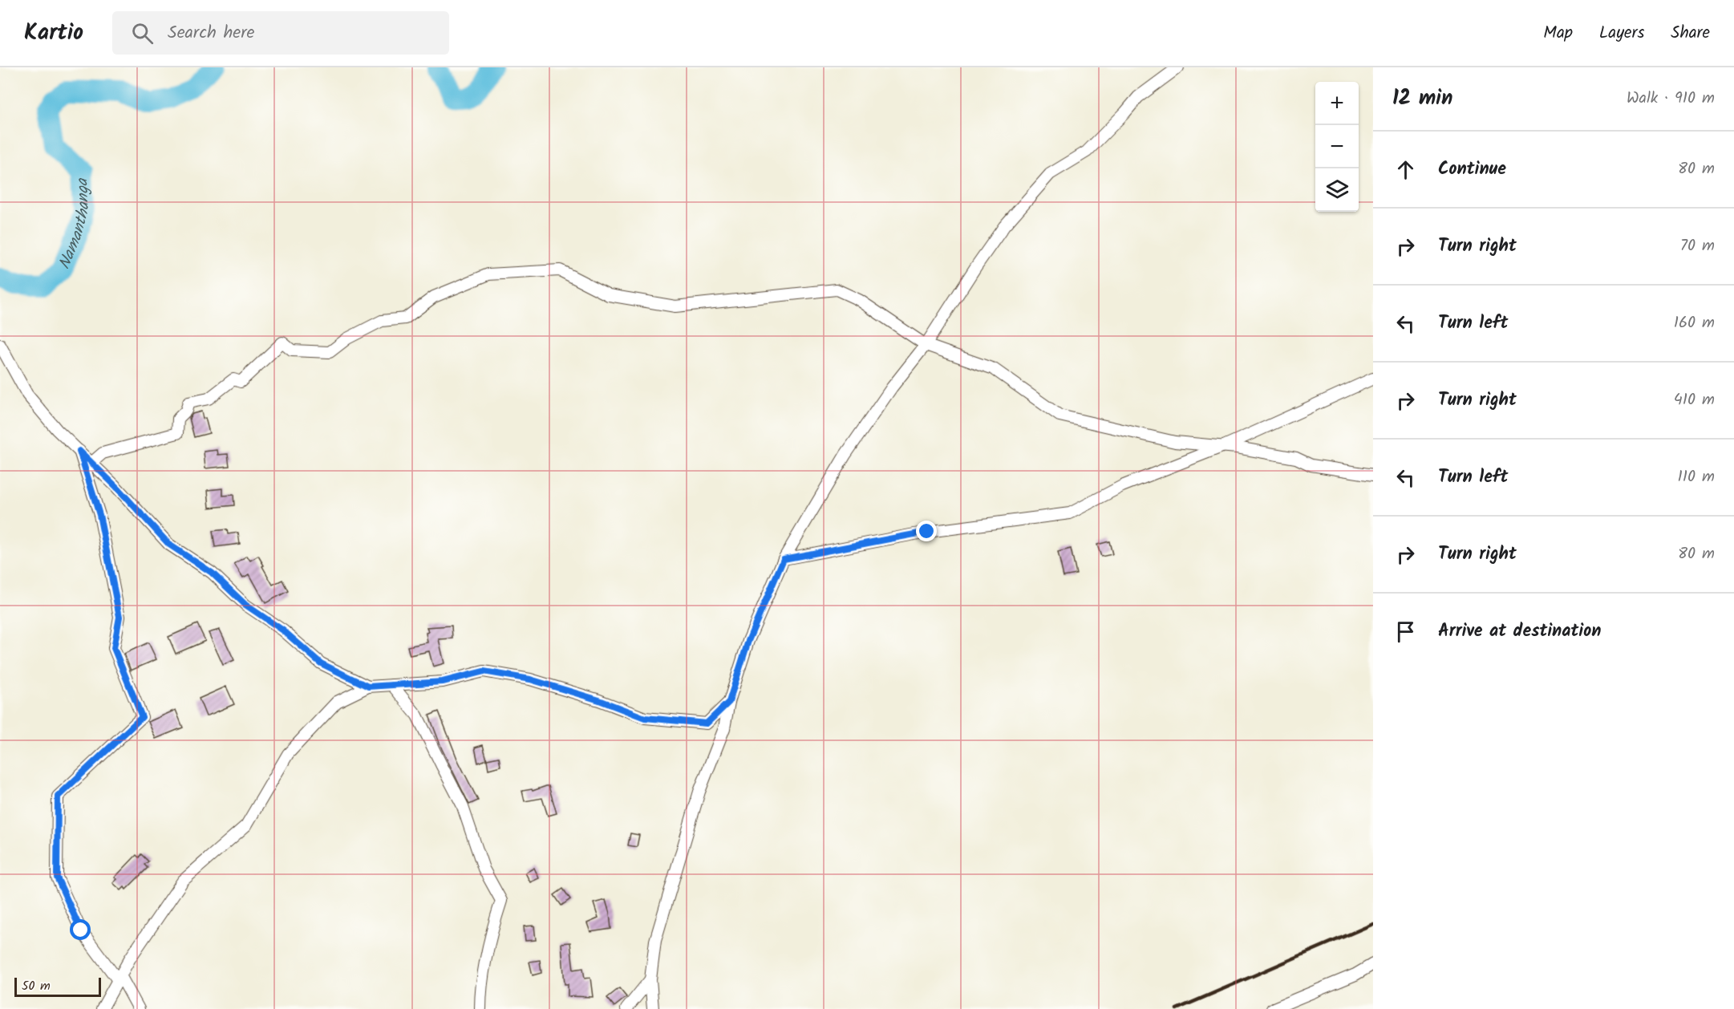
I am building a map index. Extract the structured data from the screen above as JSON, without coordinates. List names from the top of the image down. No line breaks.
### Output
{"water":["Namanthanga"],"scale_bar":"50 m","page":{"header":"Kartio","search":"Search here","nav":["Map","Layers","Share"],"heading":["12 min","Walk · 910 m"],"map_buttons":["+","−"],"list":[["Continue","80 m"],["Turn right","70 m"],["Turn left","160 m"],["Turn right","410 m"],["Turn left","110 m"],["Turn right","80 m"],"Arrive at destination"],"scale":"50 m"}}
